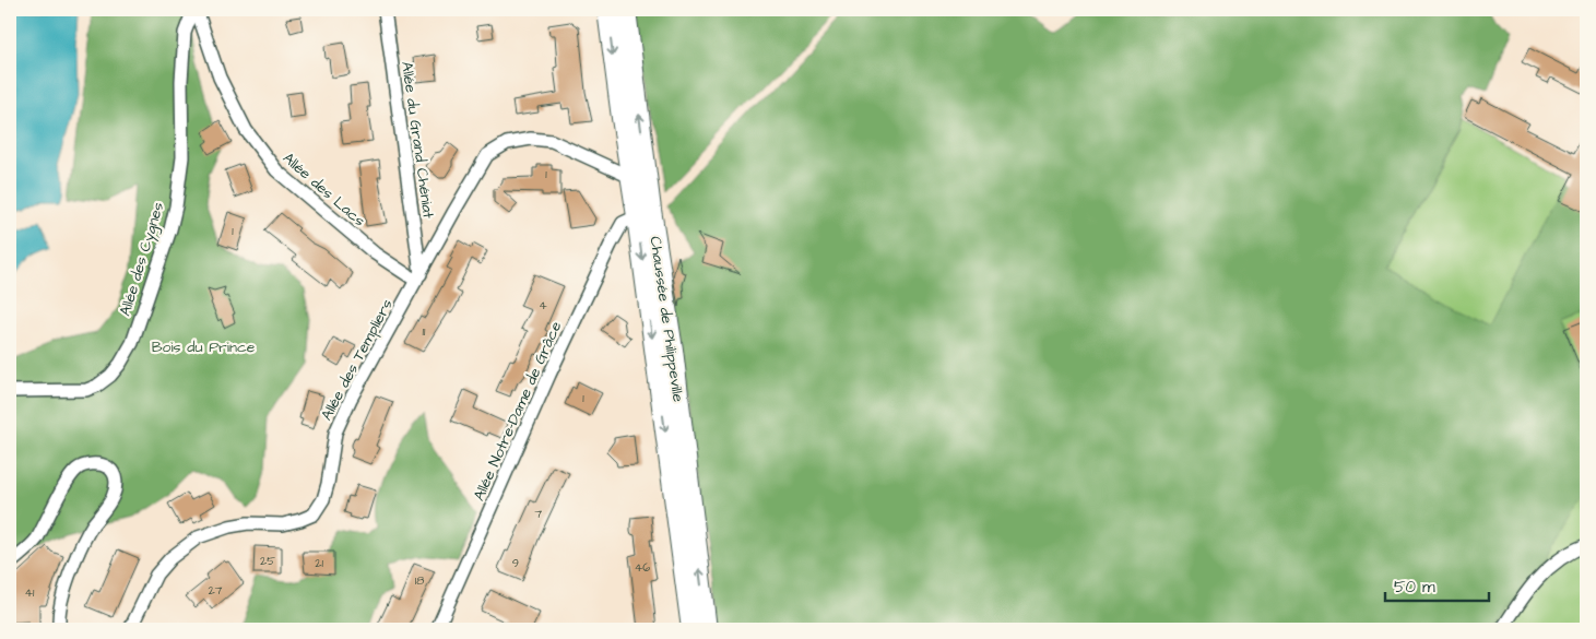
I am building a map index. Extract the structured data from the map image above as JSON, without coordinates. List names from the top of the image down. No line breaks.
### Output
{"streets":{"main road":["Chaussée de Philippeville"],"street":["Allée du Grand Chéniat","Allée des Lacs","Allée des Cygnes","Allée des Templiers","Allée Notre-Dame de Grâce"]},"crossings":[["Allée du Grand Chéniat","Allée des Lacs"],["Allée du Grand Chéniat","Allée des Templiers"],["Allée des Lacs","Allée des Cygnes"],["Allée des Lacs","Allée des Templiers"],["Chaussée de Philippeville","Allée des Templiers"],["Chaussée de Philippeville","Allée Notre-Dame de Grâce"]],"parks":["Bois du Prince"],"house_numbers":["1","1","4","11","1","7","25","21","9","46","18","27","41"],"scale_bar":"50 m"}
